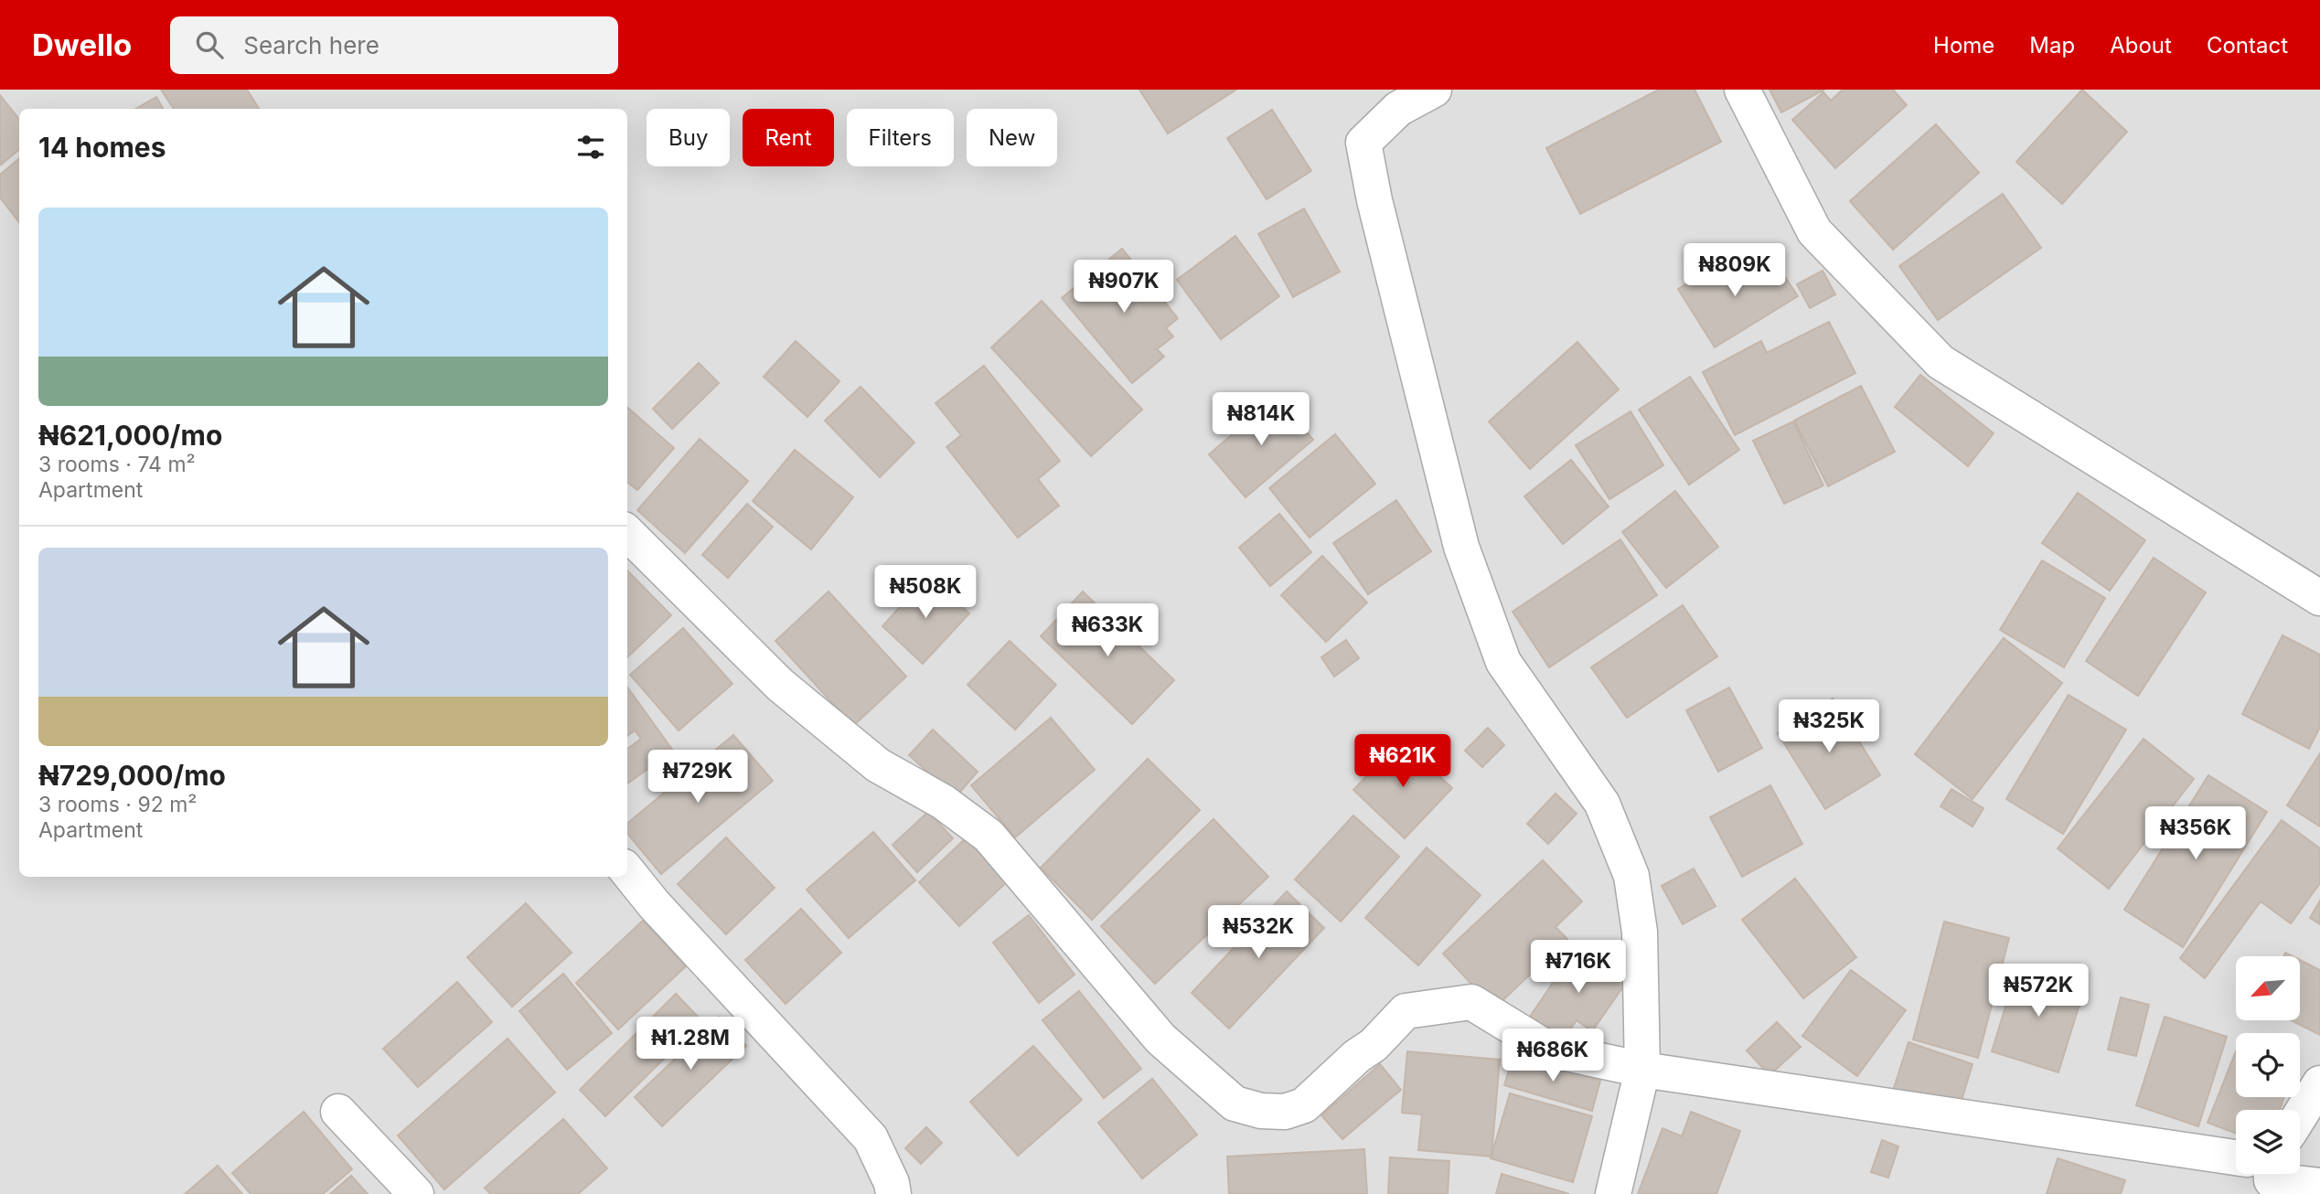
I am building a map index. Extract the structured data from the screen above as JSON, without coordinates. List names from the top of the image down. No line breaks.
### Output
{"north":"bottom left","page":{"header":"Dwello","search":"Search here","nav":["Home","Map","About","Contact"],"chip":["Buy","Rent","Filters","New"],"heading":"14 homes","list":[{"name":"₦621,000/mo","note":"3 rooms · 74 m² · Apartment"},{"name":"₦729,000/mo","note":"3 rooms · 92 m² · Apartment"}],"price":["₦809K","₦907K","₦814K","₦508K","₦633K","₦325K","₦621K","₦729K","₦356K","₦532K","₦716K","₦572K","₦1.28M","₦686K"]}}
